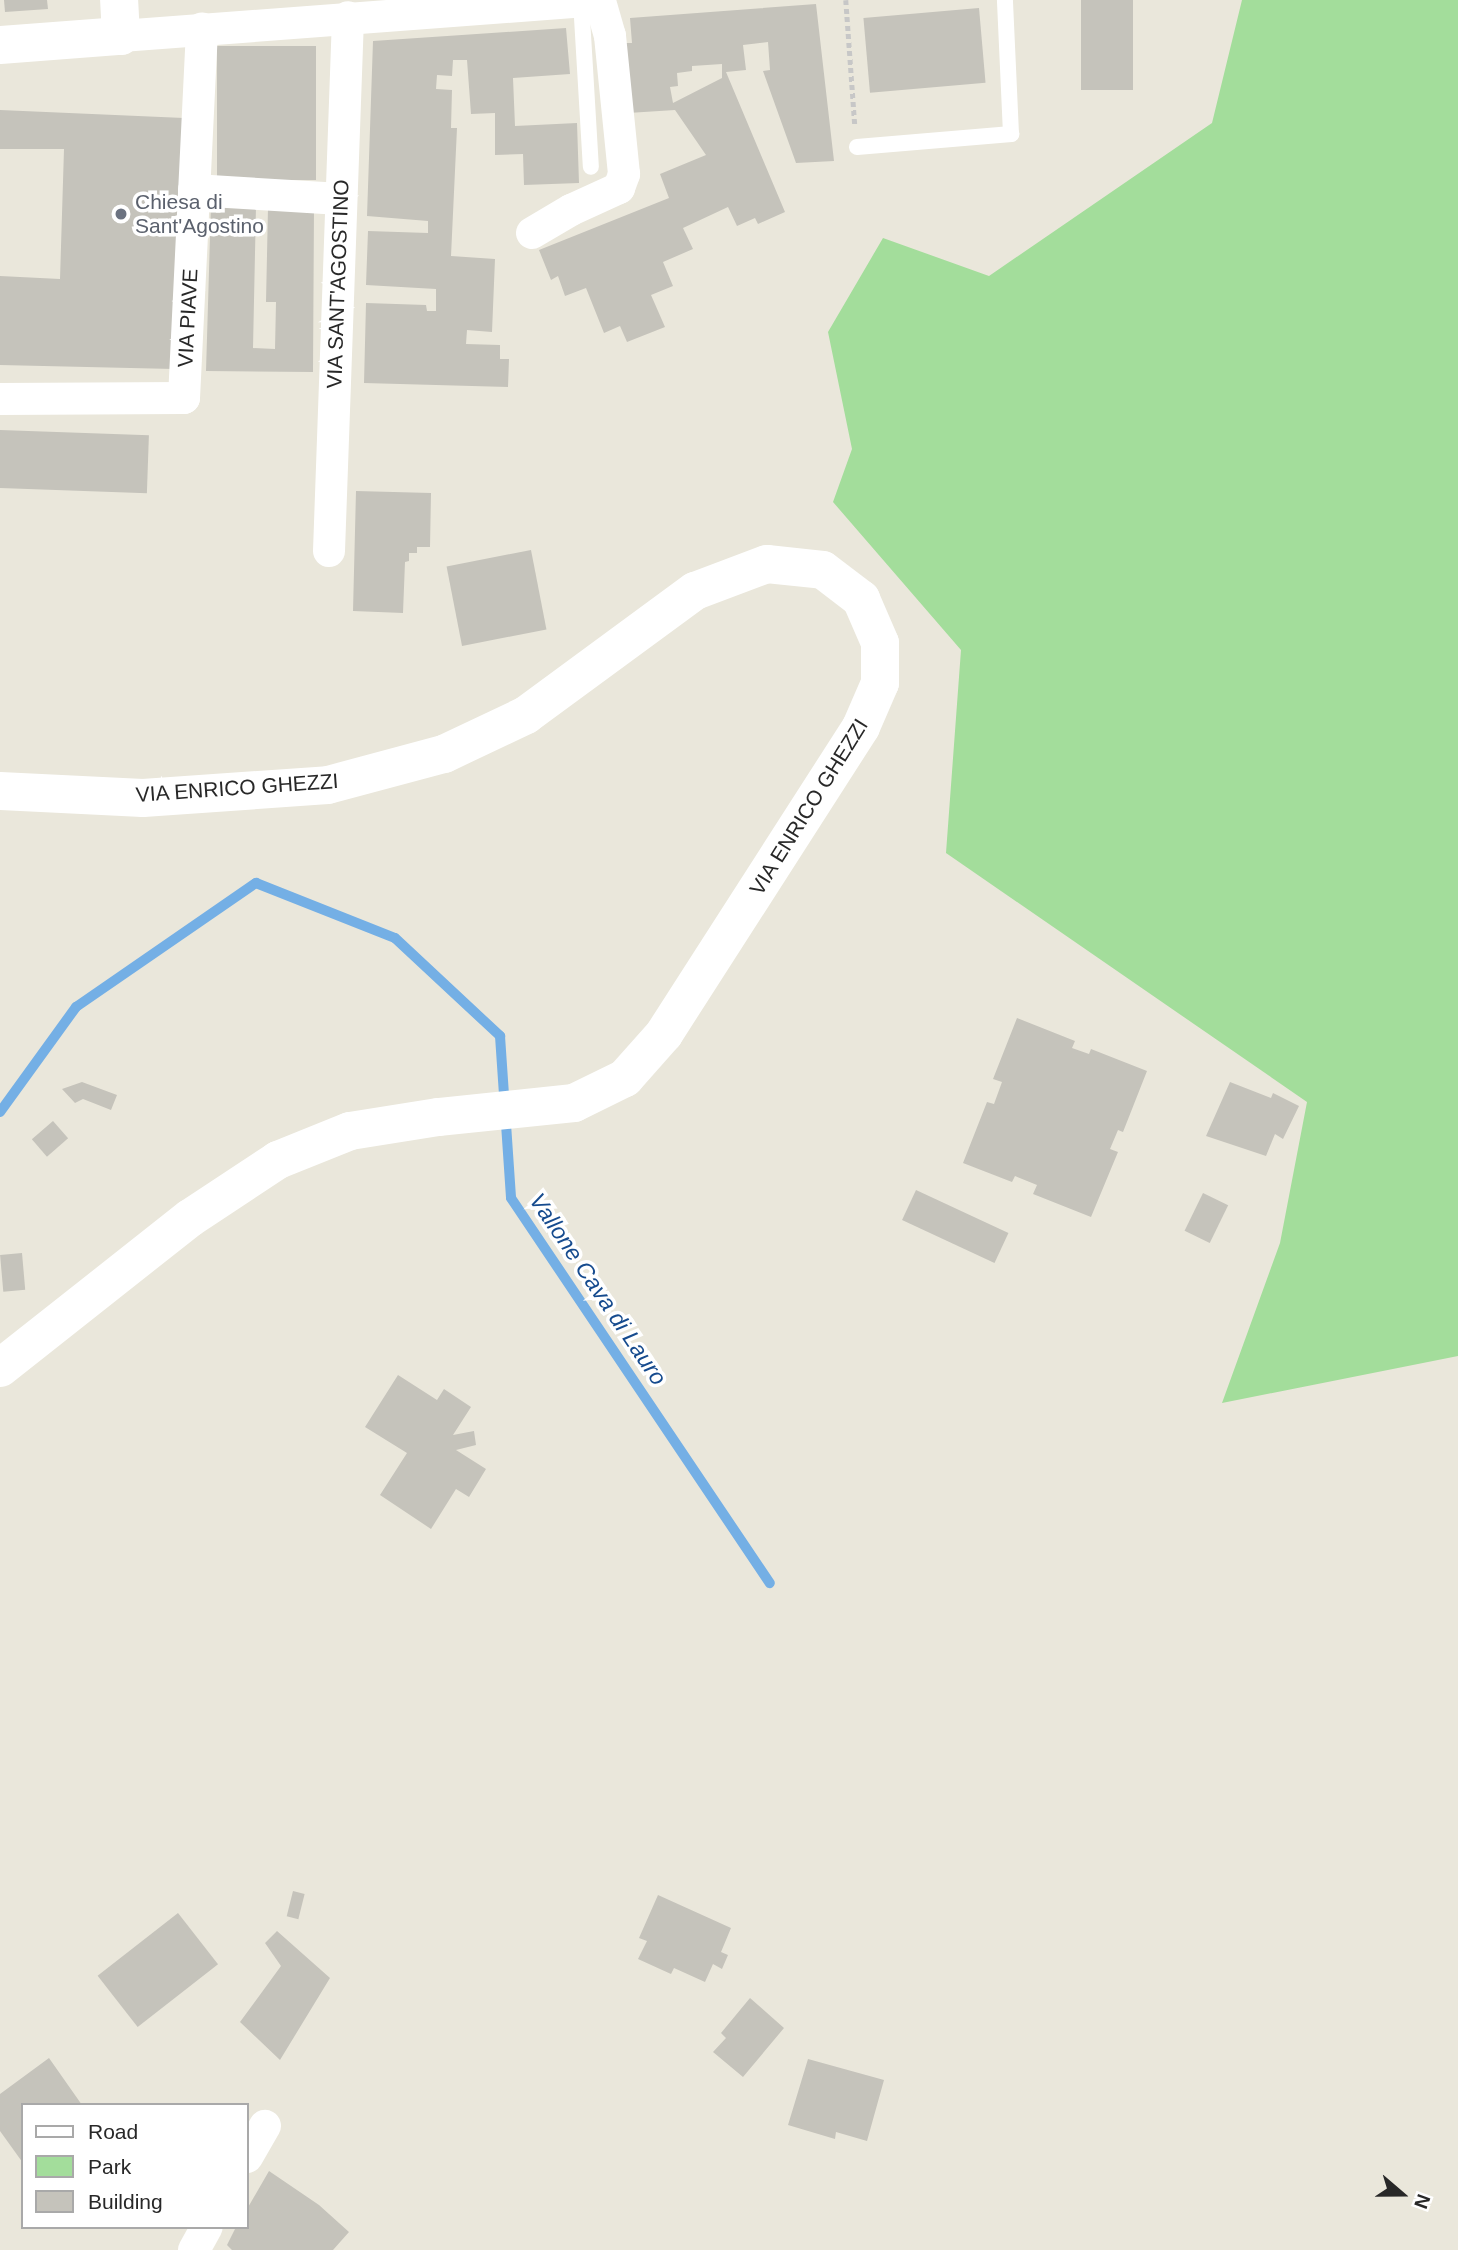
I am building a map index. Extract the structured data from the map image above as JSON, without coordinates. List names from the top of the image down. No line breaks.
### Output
{"streets":{"street":["VIA SANT'AGOSTINO","VIA PIAVE","VIA ENRICO GHEZZI"]},"water":["Vallone Cava di Lauro"],"places":["Chiesa di Sant'Agostino"],"legend":["Road","Park","Building"],"north":"right"}
